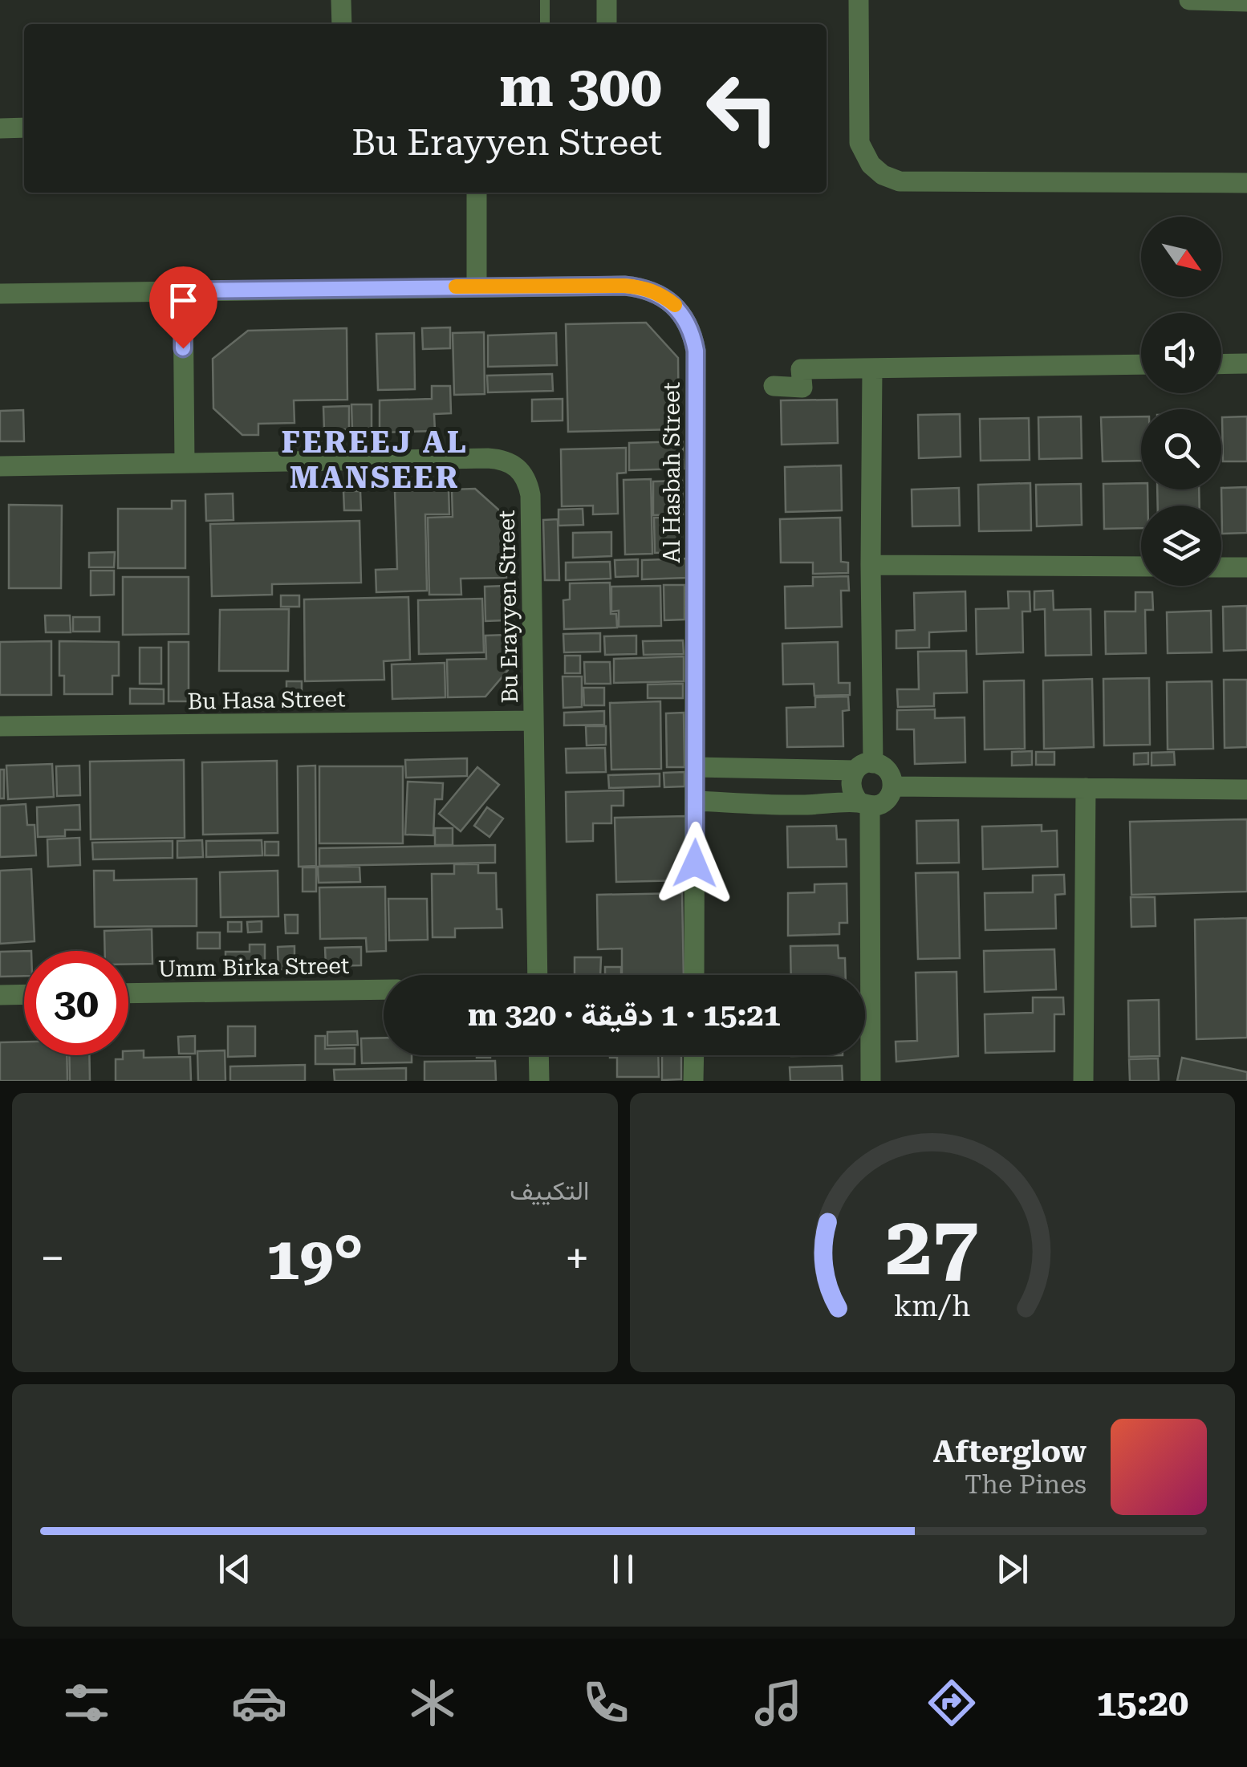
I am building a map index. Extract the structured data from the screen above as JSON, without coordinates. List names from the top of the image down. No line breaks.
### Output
{"streets":{"street":["Al Hasbah Street","Bu Erayyen Street","Bu Hasa Street","Umm Birka Street"]},"crossings":[["Bu Erayyen Street","Bu Hasa Street"]],"districts":["FEREEJ AL MANSEER"],"north":"bottom right","page":{"turn":["300 m","Bu Erayyen Street"],"limit":"30","trip":"15:21 · 1 دقيقة · 320 m","tile":"التكييف","heat":["−","19°","+"],"song":["Afterglow","The Pines"],"tabs":"15:20","gauge":["27","km/h"]}}
